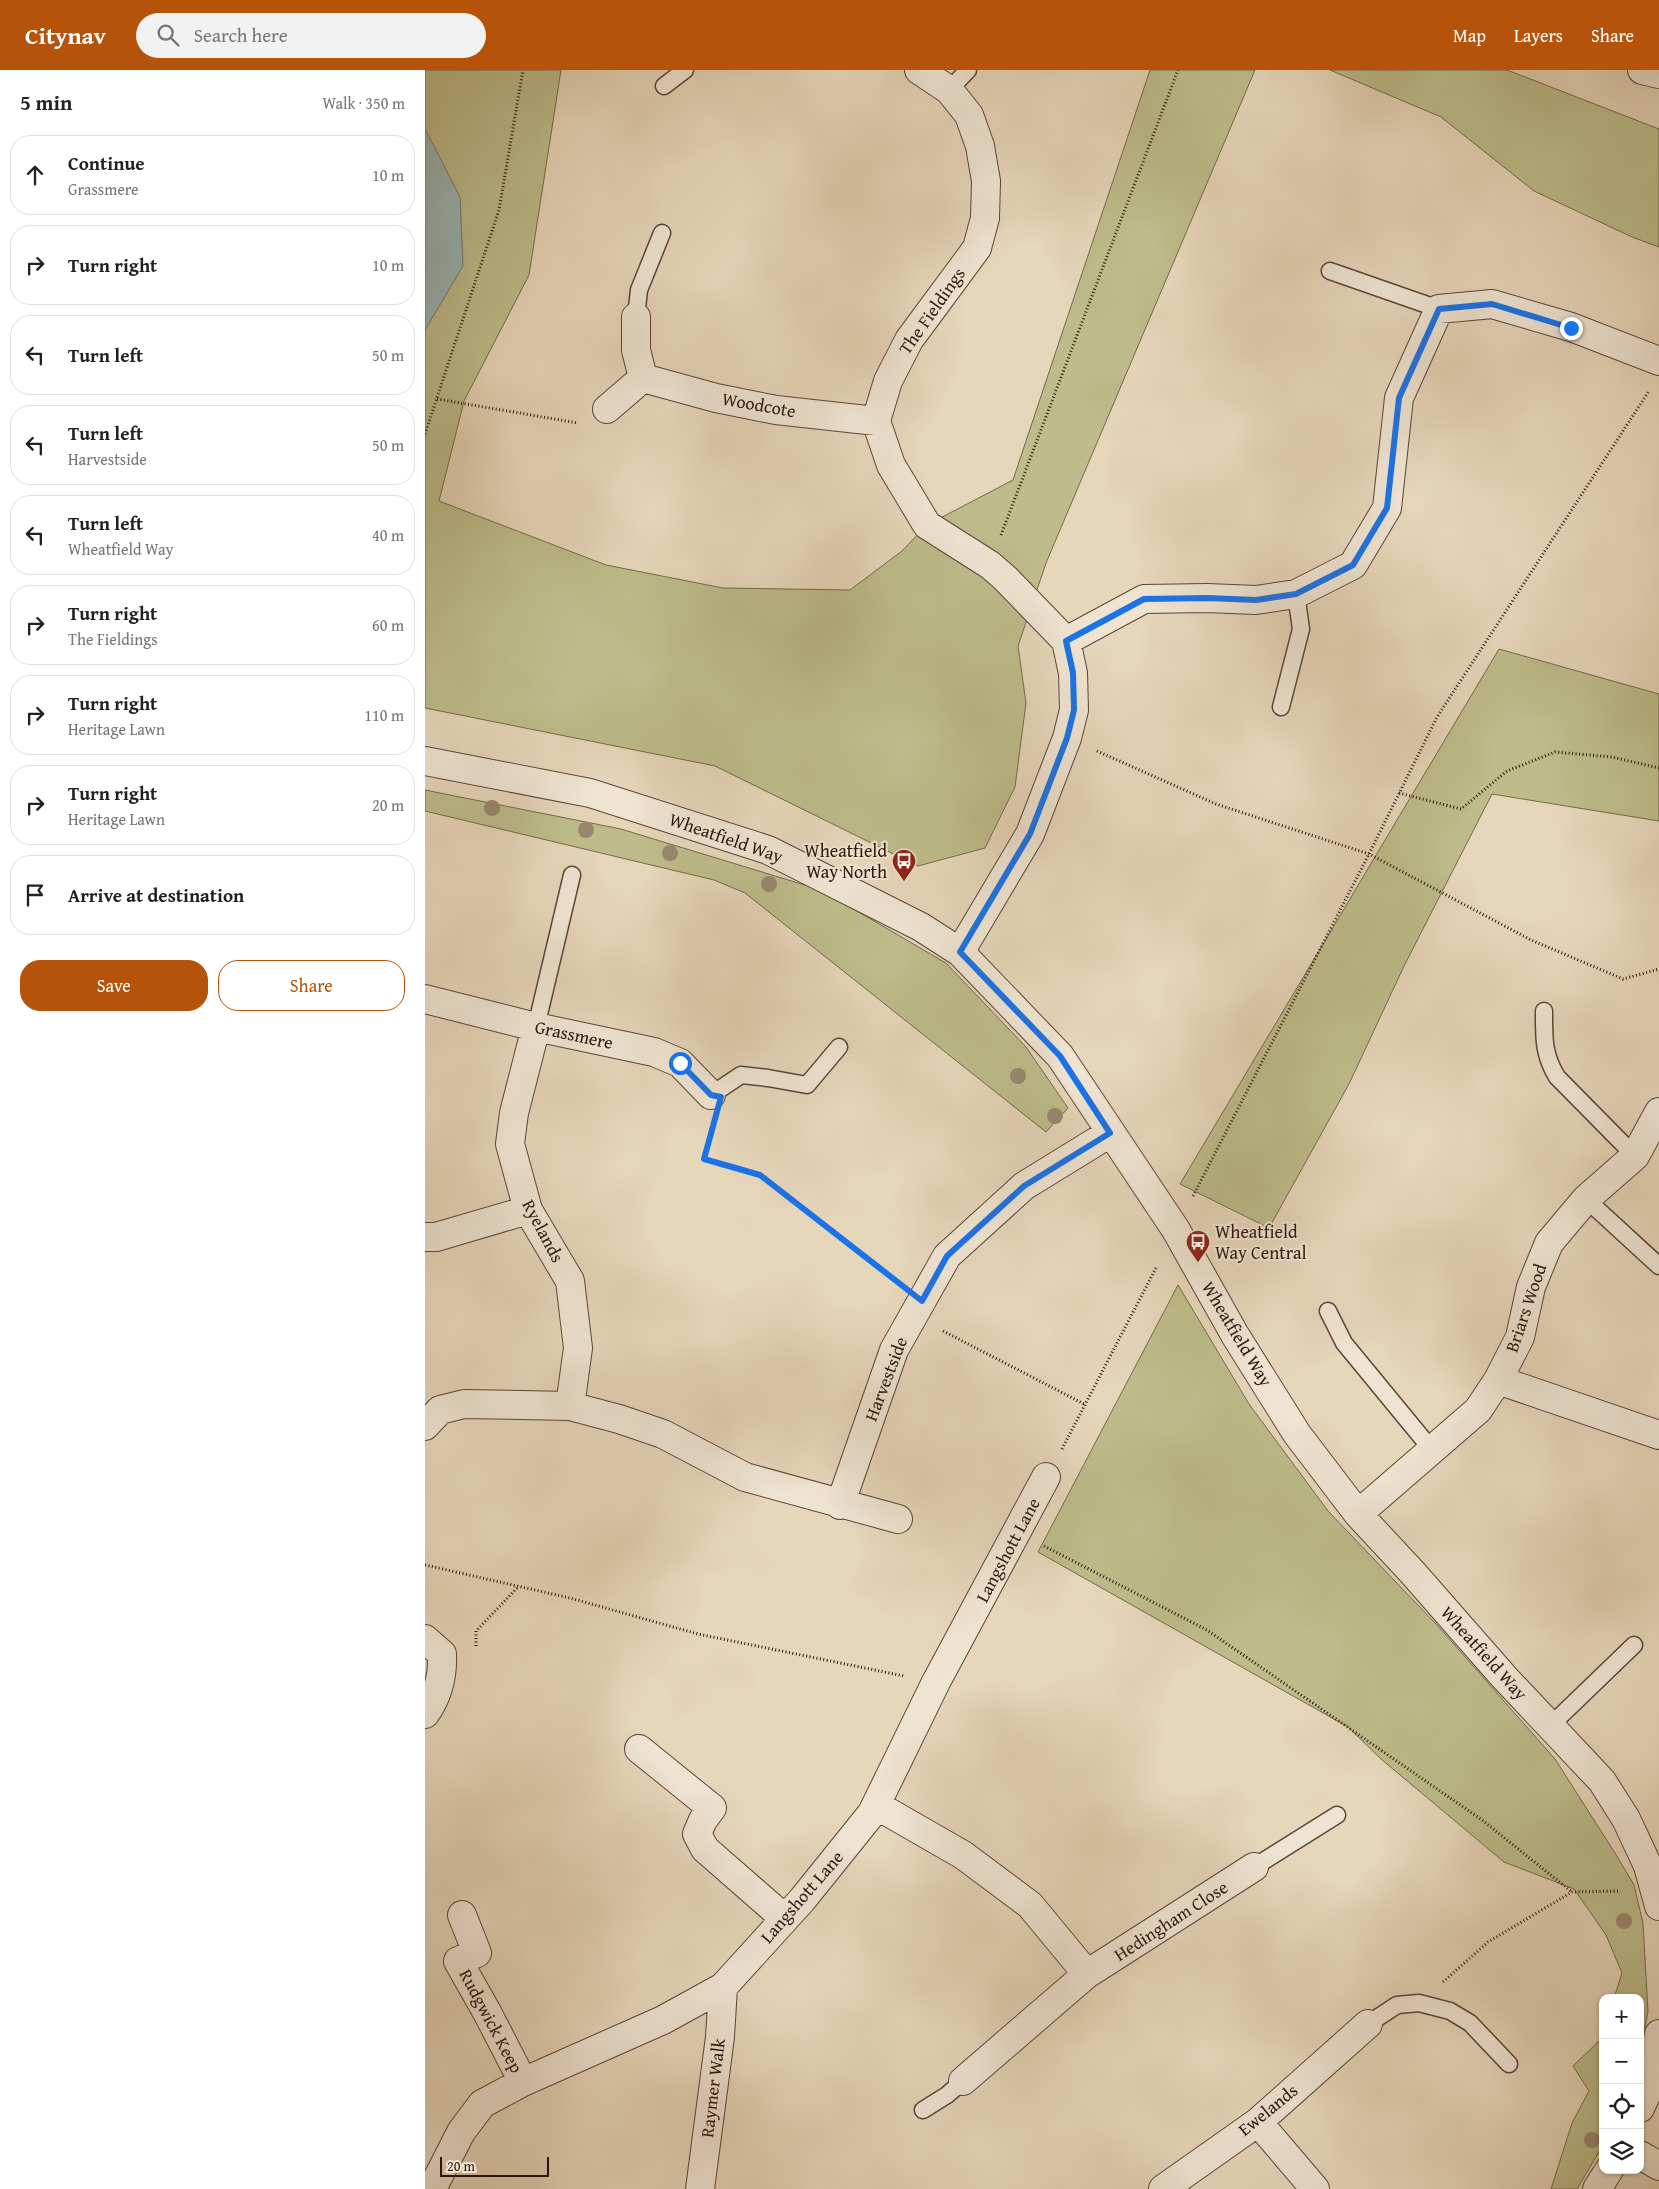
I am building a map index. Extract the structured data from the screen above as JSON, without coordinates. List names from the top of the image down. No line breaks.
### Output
{"streets":{"street":["The Fieldings","Woodcote","Wheatfield Way","Grassmere","Ryelands","Briars Wood","Harvestside","Langshott Lane","Hedingham Close","Rudgwick Keep","Raymer Walk","Ewelands"]},"crossings":[["The Fieldings","Woodcote"],["Wheatfield Way","Briars Wood"],["Wheatfield Way","Harvestside"],["Grassmere","Ryelands"],["Langshott Lane","Rudgwick Keep"],["Langshott Lane","Raymer Walk"]],"places":{"bus stop":["Wheatfield Way North","Wheatfield Way Central"]},"scale_bar":"20 m","page":{"header":"Citynav","search":"Search here","nav":["Map","Layers","Share"],"heading":["5 min","Walk · 350 m"],"list":[["Continue","Grassmere","10 m"],["Turn right","10 m"],["Turn left","50 m"],["Turn left","Harvestside","50 m"],["Turn left","Wheatfield Way","40 m"],["Turn right","The Fieldings","60 m"],["Turn right","Heritage Lawn","110 m"],["Turn right","Heritage Lawn","20 m"],"Arrive at destination"],"buttons":["Save","Share"],"map_buttons":["+","−"],"scale":"20 m"}}
